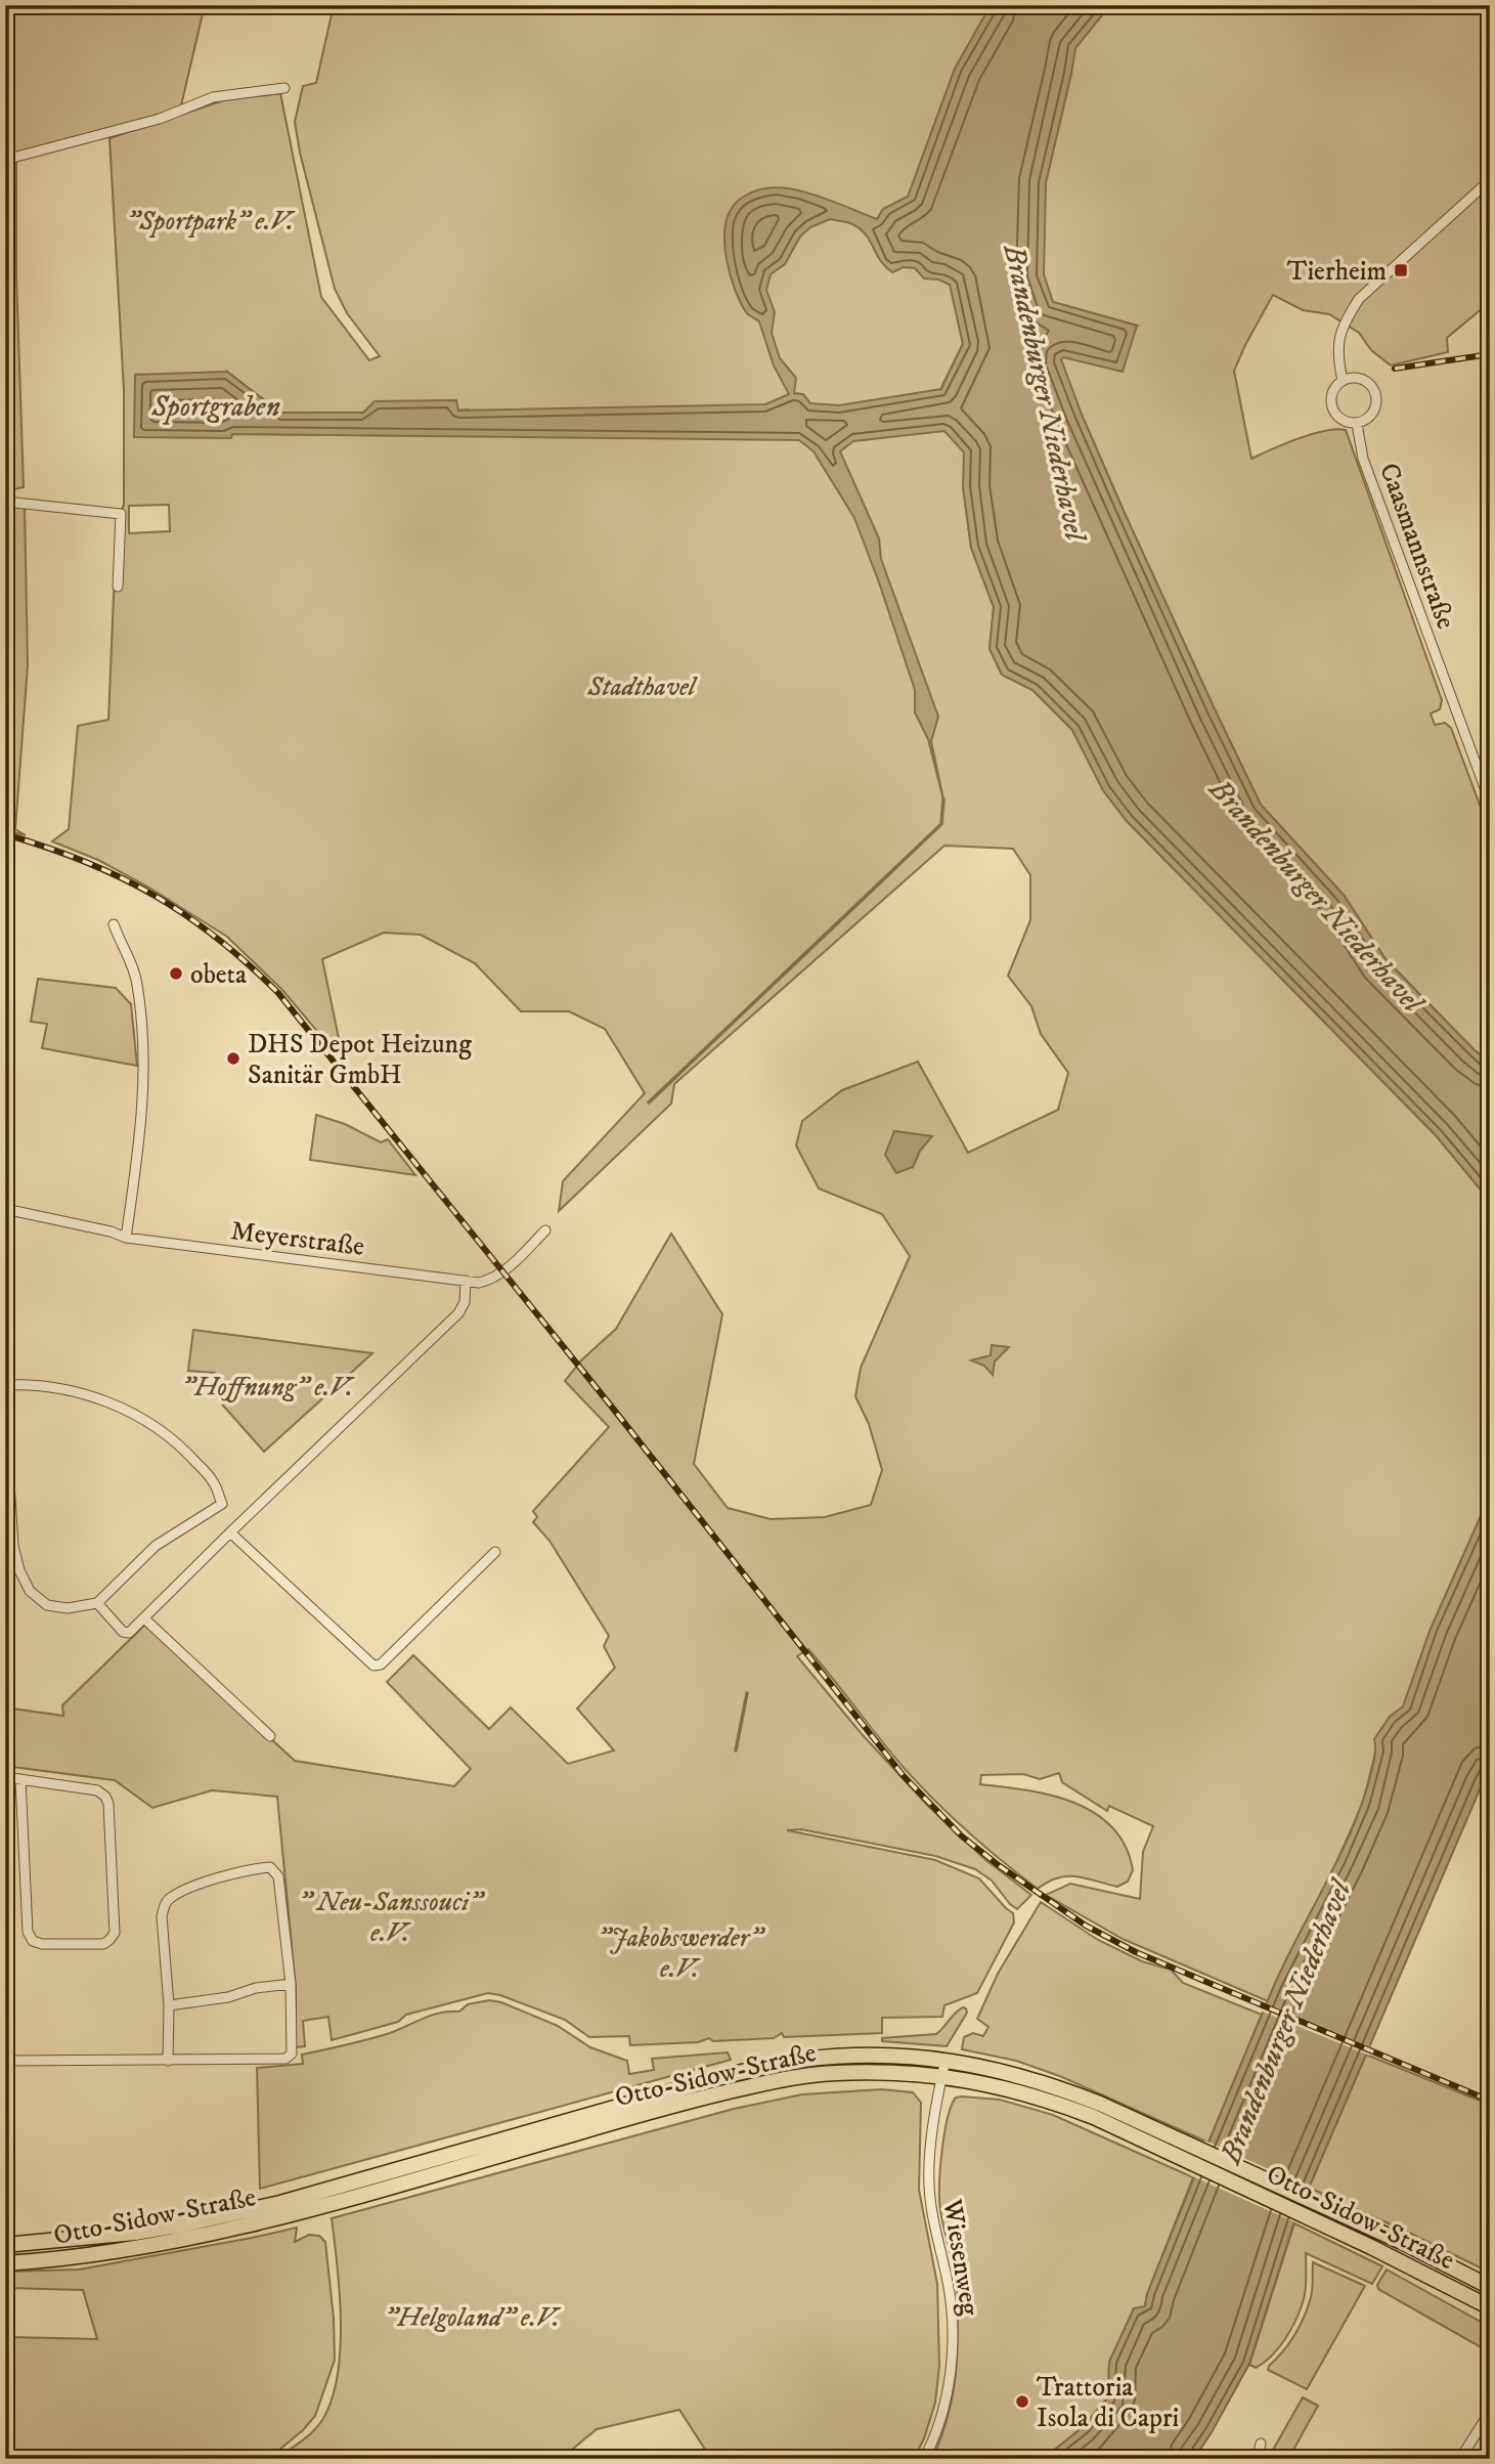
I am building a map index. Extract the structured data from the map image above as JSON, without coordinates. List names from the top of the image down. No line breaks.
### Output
{"streets":{"main road":["Otto-Sidow-Straße"],"street":["Caasmannstraße","Meyerstraße","Wiesenweg"]},"crossings":[["Otto-Sidow-Straße","Wiesenweg"]],"water":["Brandenburger Niederhavel","Sportgraben"],"parks":["\"Sportpark\" e.V.","Stadthavel","\"Hoffnung\" e.V.","\" Neu-Sanssouci\" e.V.","\"Jakobswerder\" e.V.","\"Helgoland\" e.V."],"places":{"transit":["Tierheim"],"other":["obeta","DHS Depot Heizung Sanitär GmbH","Trattoria Isola di Capri"]}}
